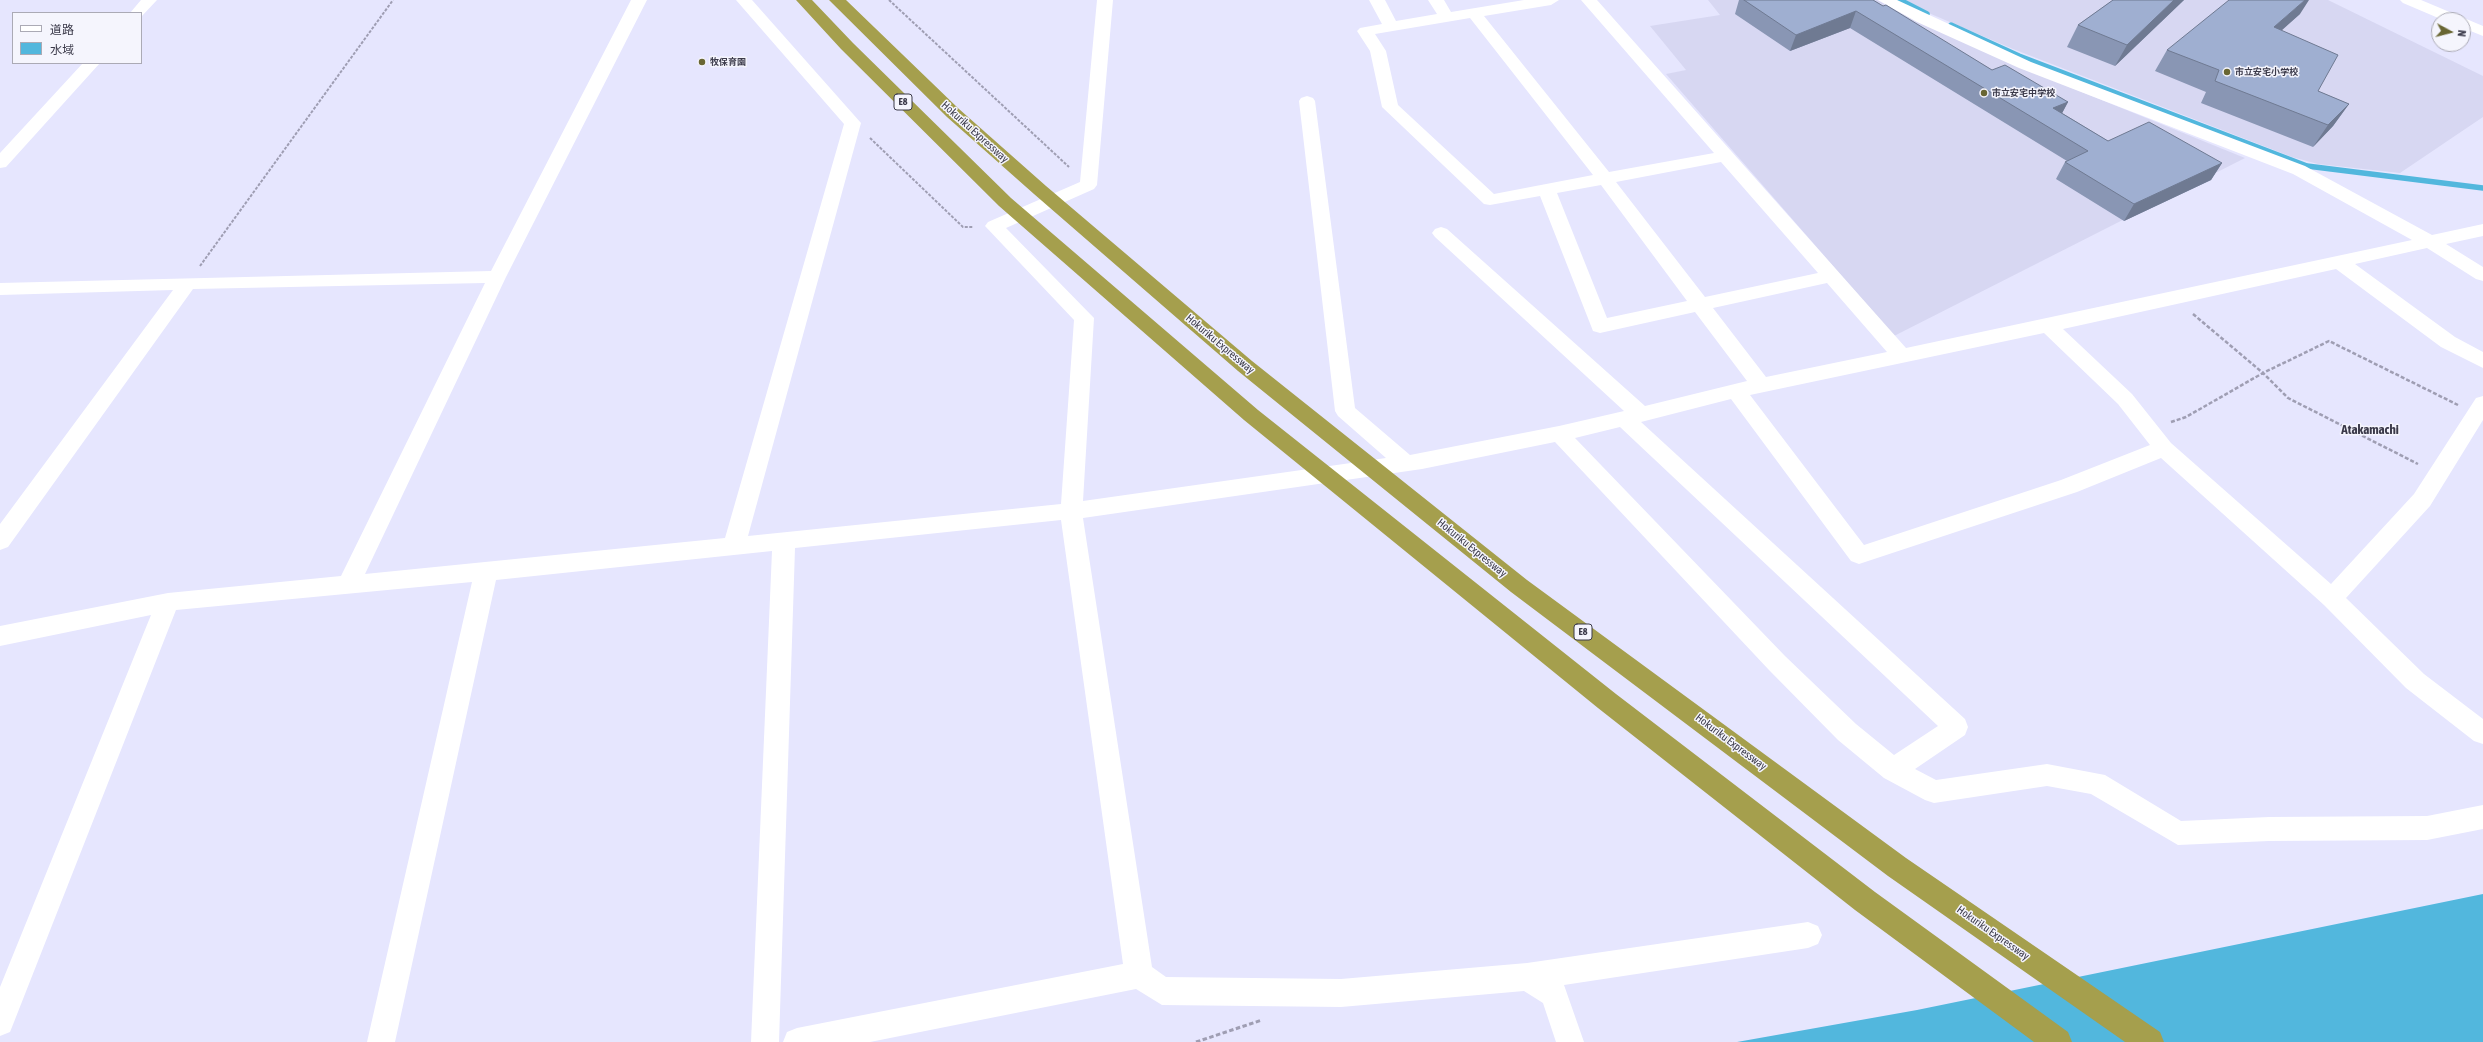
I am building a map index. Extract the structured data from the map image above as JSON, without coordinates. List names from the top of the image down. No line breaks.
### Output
{"streets":{"highway":["E8","Hokuriku Expressway"]},"districts":["Atakamachi"],"places":["牧保育園","市立安宅小学校","市立安宅中学校"],"legend":["道路","水域"],"north":"right"}
